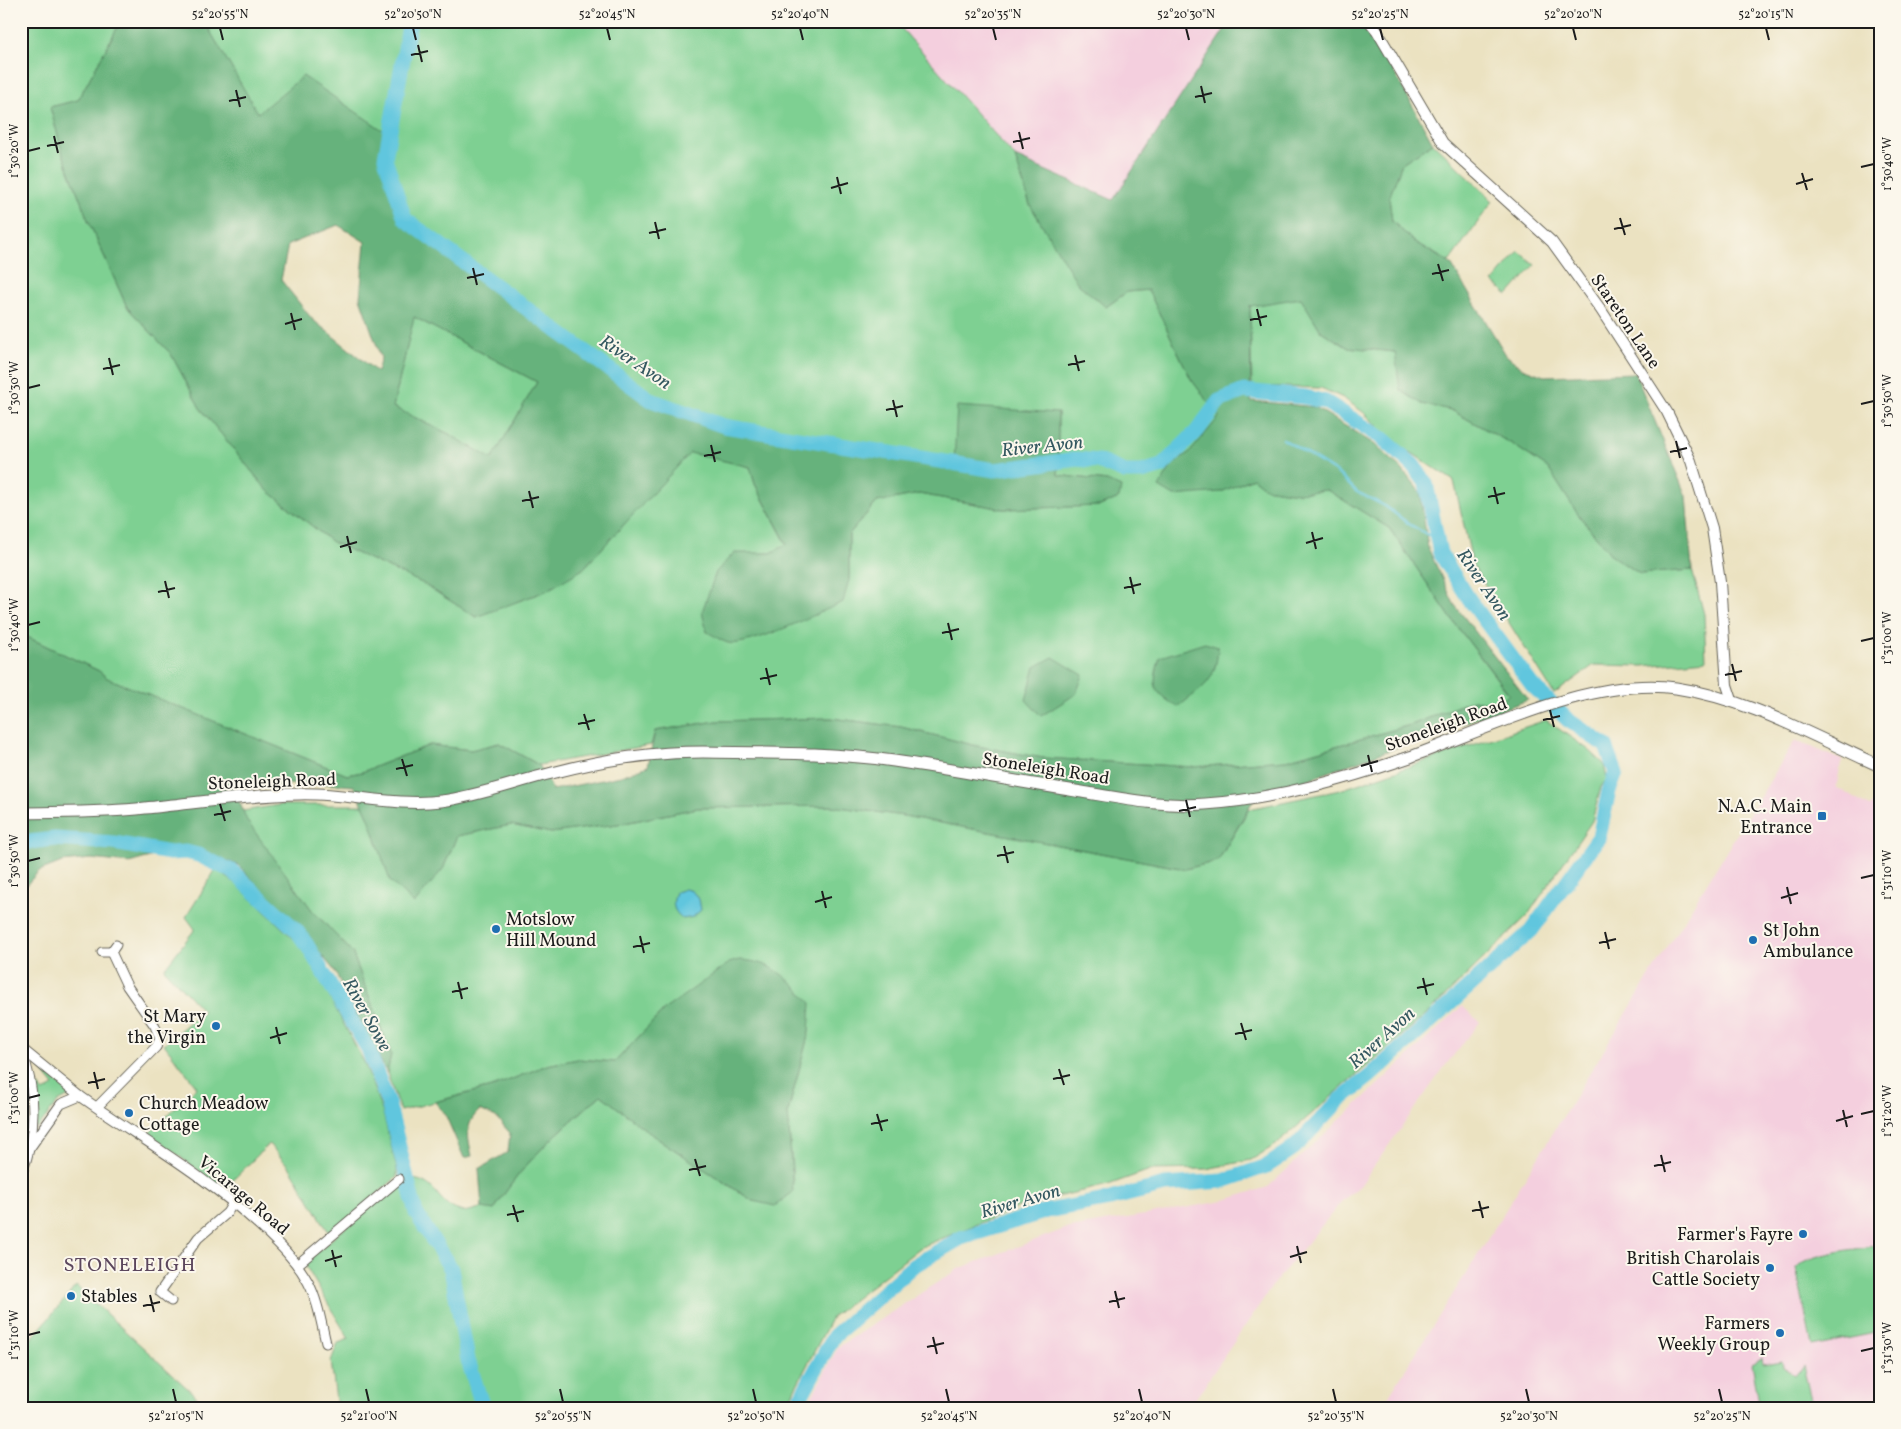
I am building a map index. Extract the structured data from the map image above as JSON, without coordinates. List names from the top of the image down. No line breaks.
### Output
{"streets":{"main road":["Stoneleigh Road"],"street":["Stareton Lane","Vicarage Road"]},"crossings":[["Stareton Lane","Stoneleigh Road"]],"districts":["STONELEIGH"],"water":["River Avon","River Sowe"],"places":{"transit":["N.A.C. Main Entrance"],"other":["Motslow Hill Mound","St John Ambulance","St Mary the Virgin","Church Meadow Cottage","Farmer's Fayre","British Charolais Cattle Society","Stables","Farmers Weekly Group"]},"coordinates":["52°20'55\"N","52°20'50\"N","52°20'45\"N","52°20'40\"N","52°20'35\"N","52°20'30\"N","52°20'25\"N","52°20'20\"N","52°20'15\"N","1°30'20\"W","1°30'40\"W","1°30'30\"W","1°30'50\"W","1°31'00\"W","1°31'10\"W","1°31'20\"W","1°31'30\"W","52°21'05\"N","52°21'00\"N"]}
